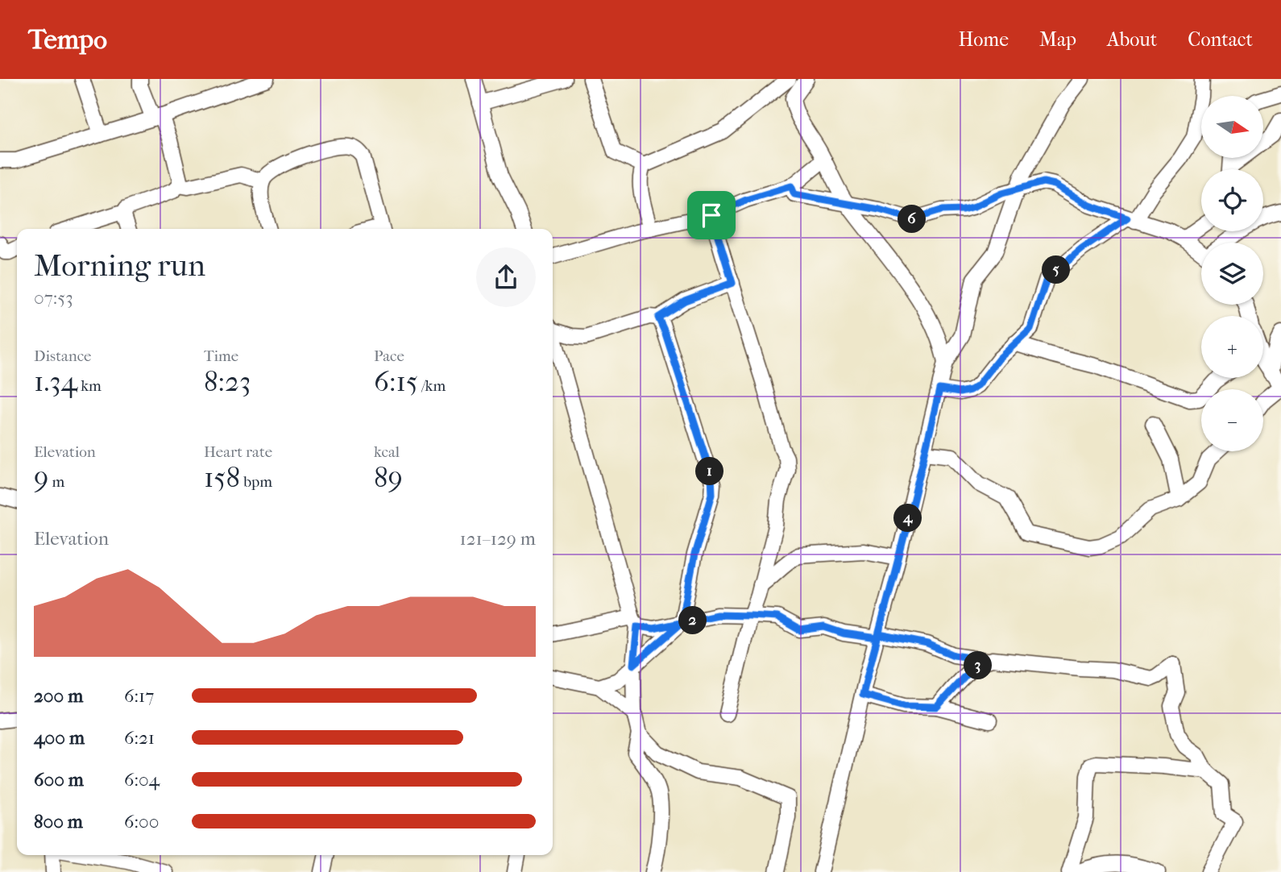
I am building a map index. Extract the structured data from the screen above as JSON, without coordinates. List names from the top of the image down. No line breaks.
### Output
{"north":"right","page":{"header":"Tempo","nav":["Home","Map","About","Contact"],"map_buttons":["+","−"],"pins":["6","5","1","4","2","3"],"heading":["Morning run","07:53"],"stats":[["Distance","1.34 km"],["Time","8:23"],["Pace","6:15 /km"],["Elevation","9 m"],["Heart rate","158 bpm"],["kcal","89"]],"chart":["Elevation","121–129 m"],"list":[{"name":"200 m","note":"6:17"},{"name":"400 m","note":"6:21"},{"name":"600 m","note":"6:04"},{"name":"800 m","note":"6:00"}]}}
